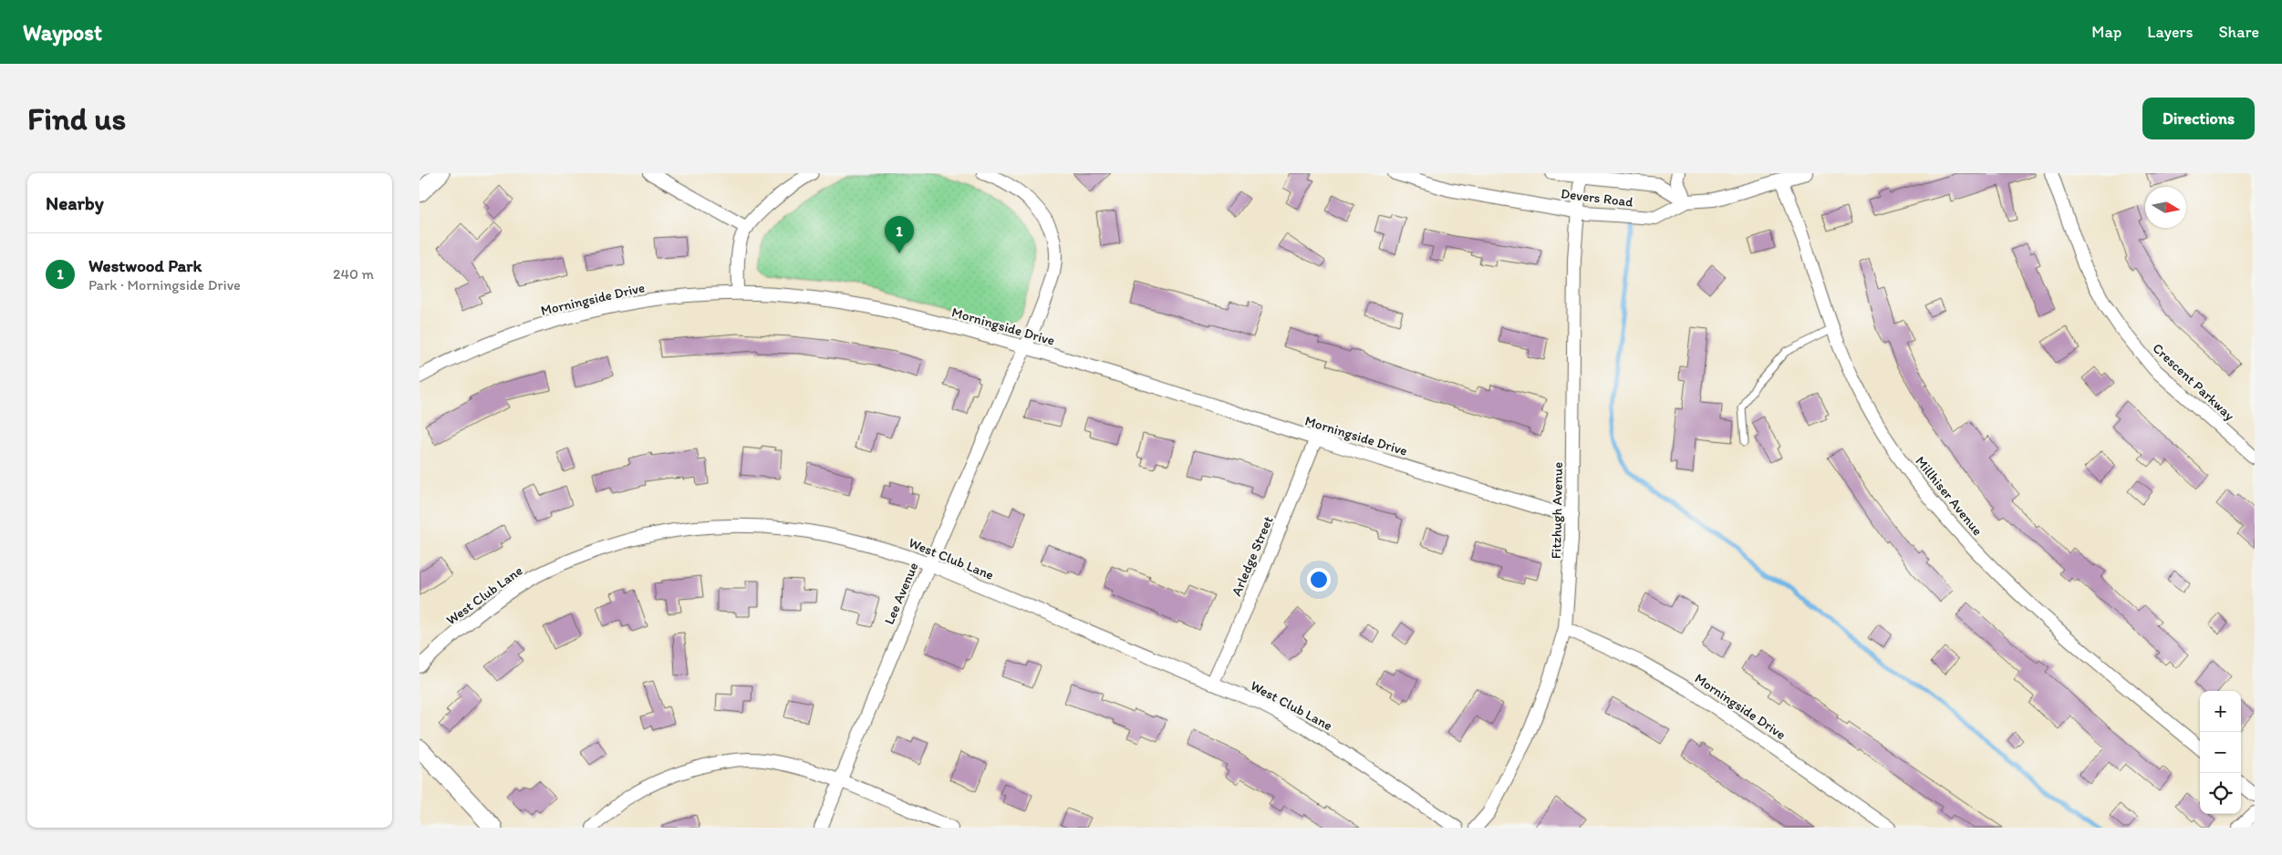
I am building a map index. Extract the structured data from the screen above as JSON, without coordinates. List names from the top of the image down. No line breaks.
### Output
{"streets":{"street":["Devers Road","Morningside Drive","Crescent Parkway","Millhiser Avenue","Fitzhugh Avenue","Arledge Street","West Club Lane","Lee Avenue"]},"crossings":[["Devers Road","Millhiser Avenue"],["Devers Road","Fitzhugh Avenue"],["Morningside Drive","Fitzhugh Avenue"],["Morningside Drive","Arledge Street"],["Morningside Drive","Lee Avenue"],["Arledge Street","West Club Lane"],["West Club Lane","Lee Avenue"]],"north":"right","page":{"header":"Waypost","nav":["Map","Layers","Share"],"buttons":"Directions","title":"Find us","heading":"Nearby","pins":"1","list":[{"mark":"1","name":"Westwood Park","note":"Park · Morningside Drive","value":"240 m"}],"map_buttons":["+","−"]}}
